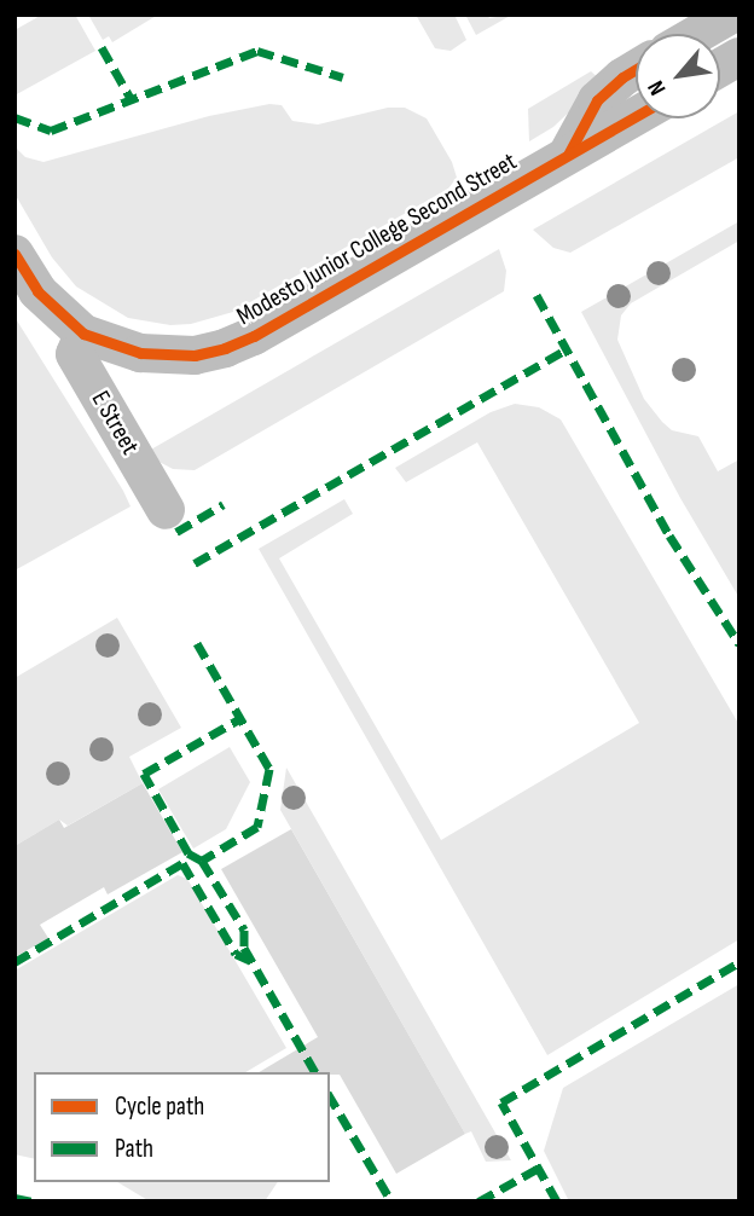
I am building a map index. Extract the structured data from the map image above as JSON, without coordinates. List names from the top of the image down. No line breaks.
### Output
{"streets":{"street":["Modesto Junior College Second Street","E Street"]},"crossings":[["Modesto Junior College Second Street","E Street"]],"legend":["Cycle path","Path"],"north":"bottom left"}
